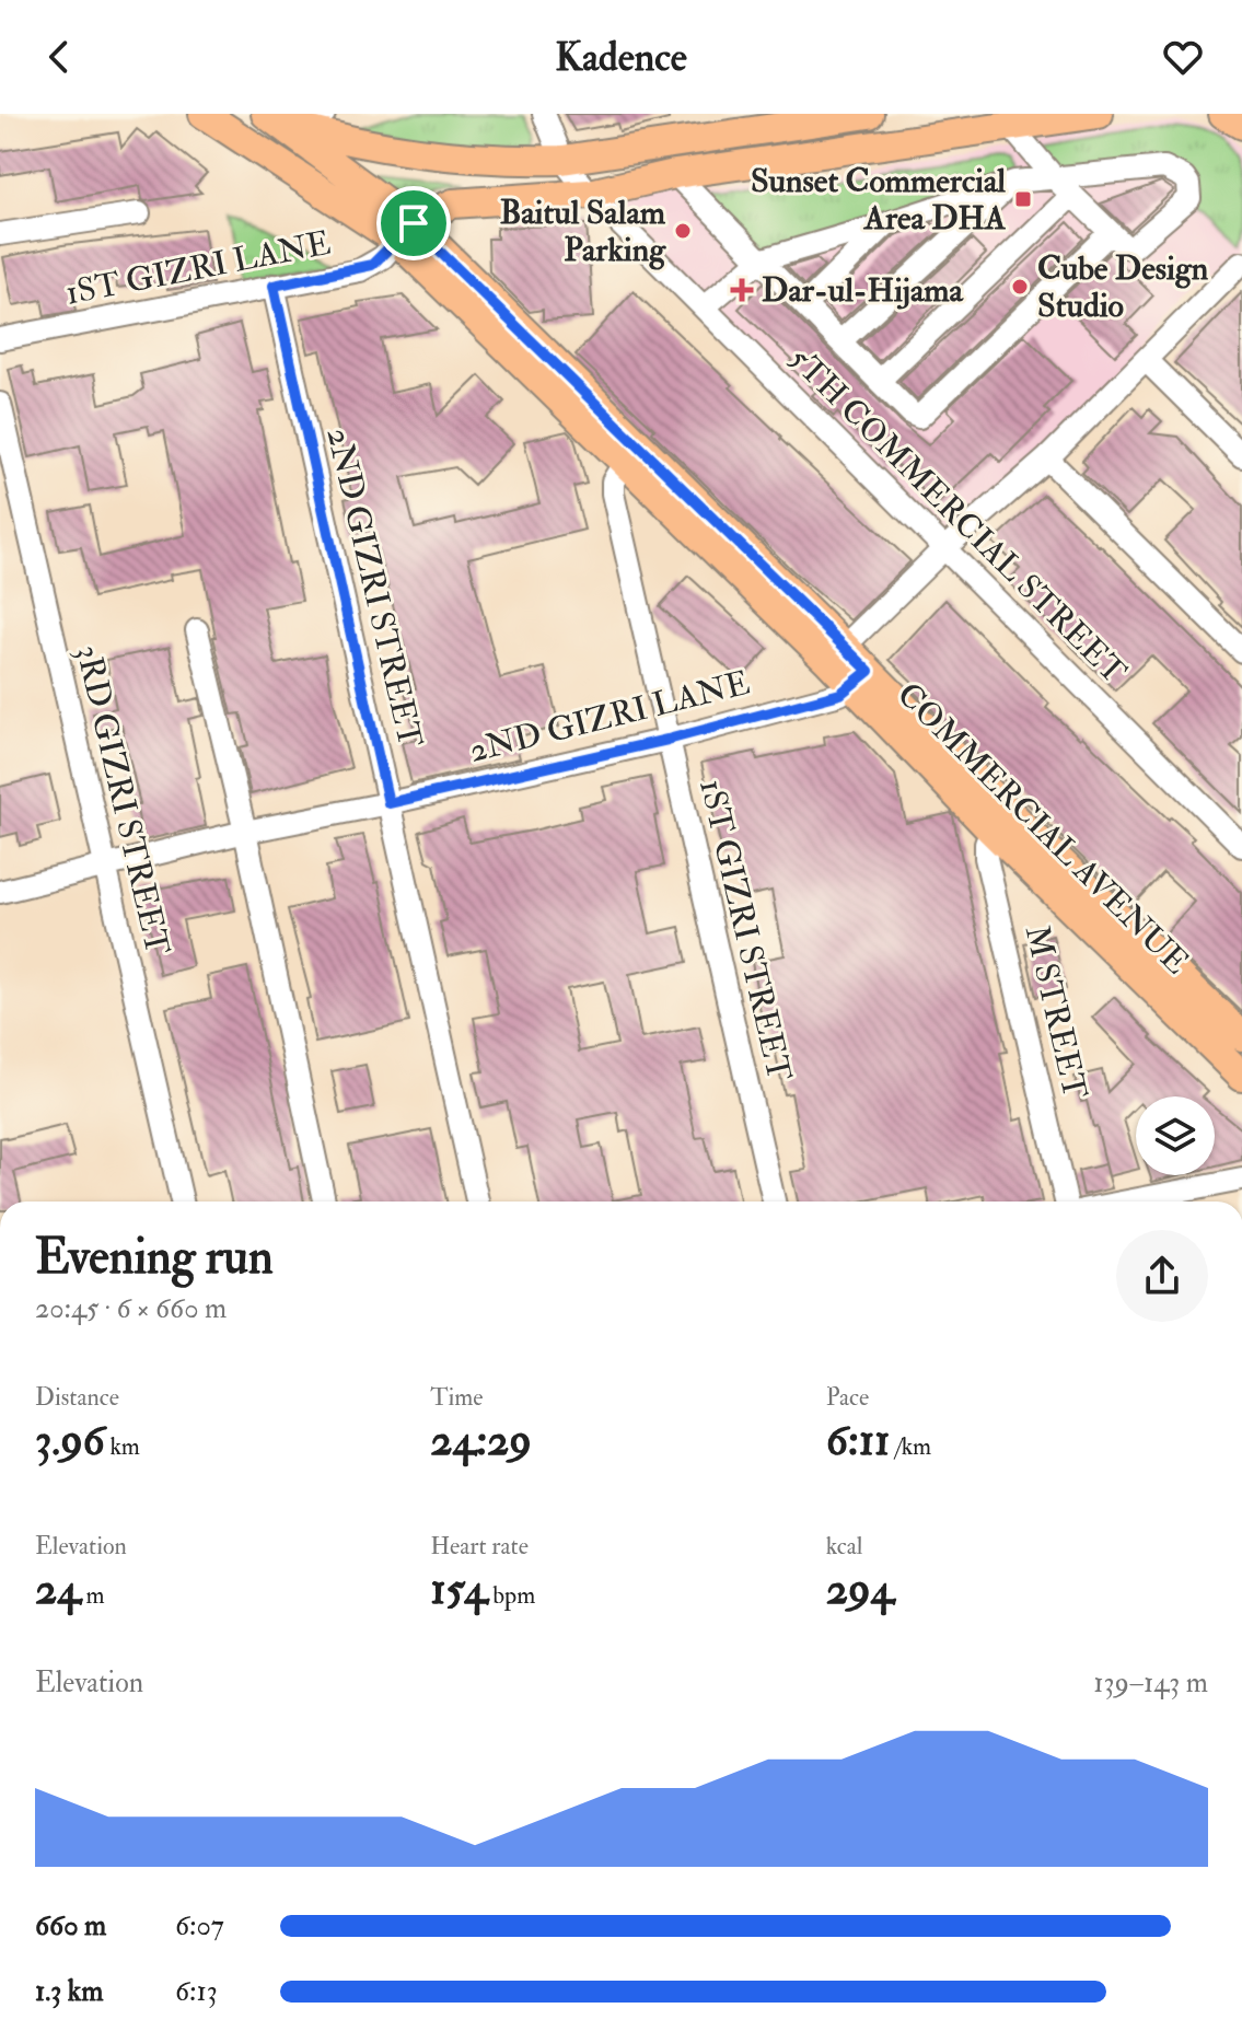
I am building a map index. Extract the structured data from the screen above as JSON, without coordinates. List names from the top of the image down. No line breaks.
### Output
{"streets":{"main road":["COMMERCIAL AVENUE"],"street":["1ST GIZRI LANE","5TH COMMERCIAL STREET","2ND GIZRI STREET","2ND GIZRI LANE","3RD GIZRI STREET","1ST GIZRI STREET","M STREET"]},"crossings":[["1ST GIZRI LANE","2ND GIZRI STREET"],["1ST GIZRI LANE","COMMERCIAL AVENUE"],["2ND GIZRI STREET","2ND GIZRI LANE"],["2ND GIZRI LANE","3RD GIZRI STREET"],["2ND GIZRI LANE","COMMERCIAL AVENUE"],["2ND GIZRI LANE","1ST GIZRI STREET"],["COMMERCIAL AVENUE","1ST GIZRI STREET"],["COMMERCIAL AVENUE","M STREET"]],"places":{"transit":["Sunset Commercial Area DHA"],"other":["Baitul Salam Parking","Cube Design Studio"],"health":["Dar-ul-Hijama"]},"page":{"header":"Kadence","heading":["Evening run","20:45 · 6 × 660 m"],"stats":[["Distance","3.96 km"],["Time","24:29"],["Pace","6:11 /km"],["Elevation","24 m"],["Heart rate","154 bpm"],["kcal","294"]],"chart":["Elevation","139–143 m"],"list":[{"name":"660 m","note":"6:07"},{"name":"1.3 km","note":"6:13"}]}}
